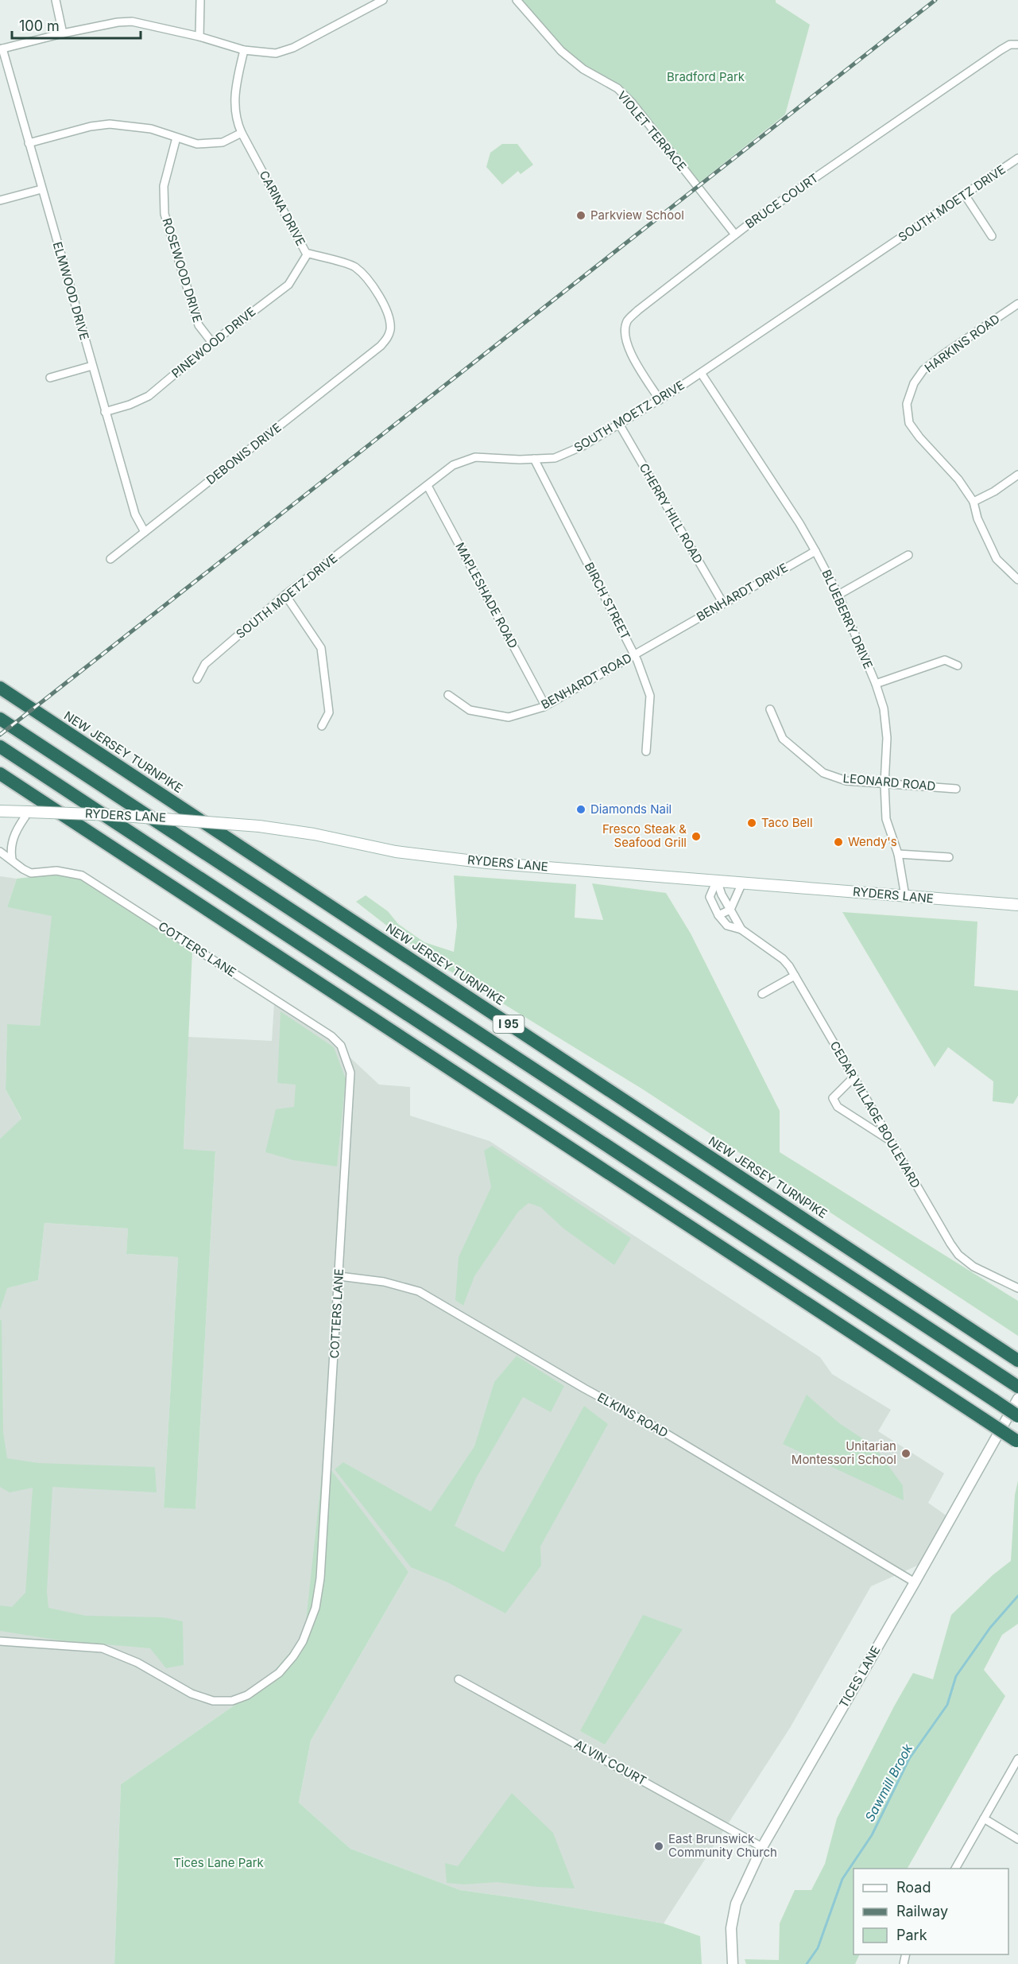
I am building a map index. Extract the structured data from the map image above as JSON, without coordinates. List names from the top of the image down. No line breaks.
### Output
{"streets":{"highway":["NEW JERSEY TURNPIKE","I 95"],"main road":["RYDERS LANE"],"street":["VIOLET TERRACE","BRUCE COURT","SOUTH MOETZ DRIVE","CARINA DRIVE","ROSEWOOD DRIVE","ELMWOOD DRIVE","PINEWOOD DRIVE","HARKINS ROAD","DEBONIS DRIVE","CHERRY HILL ROAD","BENHARDT DRIVE","MAPLESHADE ROAD","BIRCH STREET","BLUEBERRY DRIVE","BENHARDT ROAD","LEONARD ROAD","COTTERS LANE","CEDAR VILLAGE BOULEVARD","ELKINS ROAD","TICES LANE","ALVIN COURT"]},"crossings":[["VIOLET TERRACE","BRUCE COURT"],["BRUCE COURT","SOUTH MOETZ DRIVE"],["SOUTH MOETZ DRIVE","CHERRY HILL ROAD"],["SOUTH MOETZ DRIVE","MAPLESHADE ROAD"],["SOUTH MOETZ DRIVE","BIRCH STREET"],["SOUTH MOETZ DRIVE","BLUEBERRY DRIVE"],["CARINA DRIVE","PINEWOOD DRIVE"],["CARINA DRIVE","DEBONIS DRIVE"],["ROSEWOOD DRIVE","PINEWOOD DRIVE"],["ELMWOOD DRIVE","PINEWOOD DRIVE"],["ELMWOOD DRIVE","DEBONIS DRIVE"],["CHERRY HILL ROAD","BENHARDT DRIVE"],["BENHARDT DRIVE","BLUEBERRY DRIVE"],["BENHARDT DRIVE","BENHARDT ROAD"],["MAPLESHADE ROAD","BENHARDT ROAD"],["BIRCH STREET","BENHARDT ROAD"],["BLUEBERRY DRIVE","LEONARD ROAD"],["BLUEBERRY DRIVE","RYDERS LANE"],["RYDERS LANE","CEDAR VILLAGE BOULEVARD"],["COTTERS LANE","ELKINS ROAD"],["ELKINS ROAD","TICES LANE"],["TICES LANE","ALVIN COURT"]],"water":["Sawmill Brook"],"parks":["Bradford Park","Tices Lane Park"],"places":["Parkview School","Diamonds Nail","Taco Bell","Fresco Steak & Seafood Grill","Wendy's","Unitarian Montessori School","East Brunswick Community Church"],"legend":["Road","Railway","Park"],"scale_bar":"100 m"}
